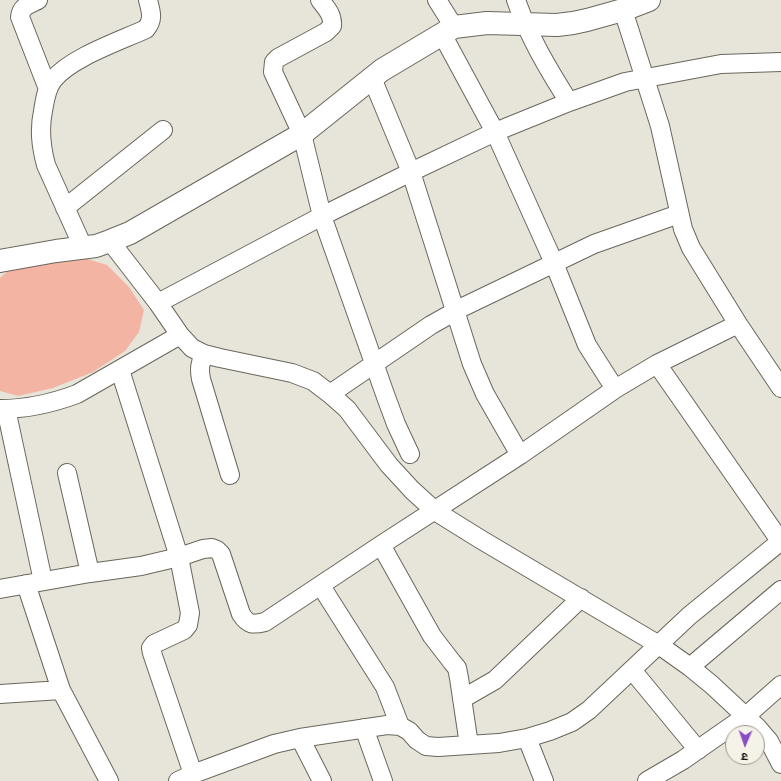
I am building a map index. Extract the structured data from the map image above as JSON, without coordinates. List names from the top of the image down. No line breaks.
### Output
{"north":"bottom"}
